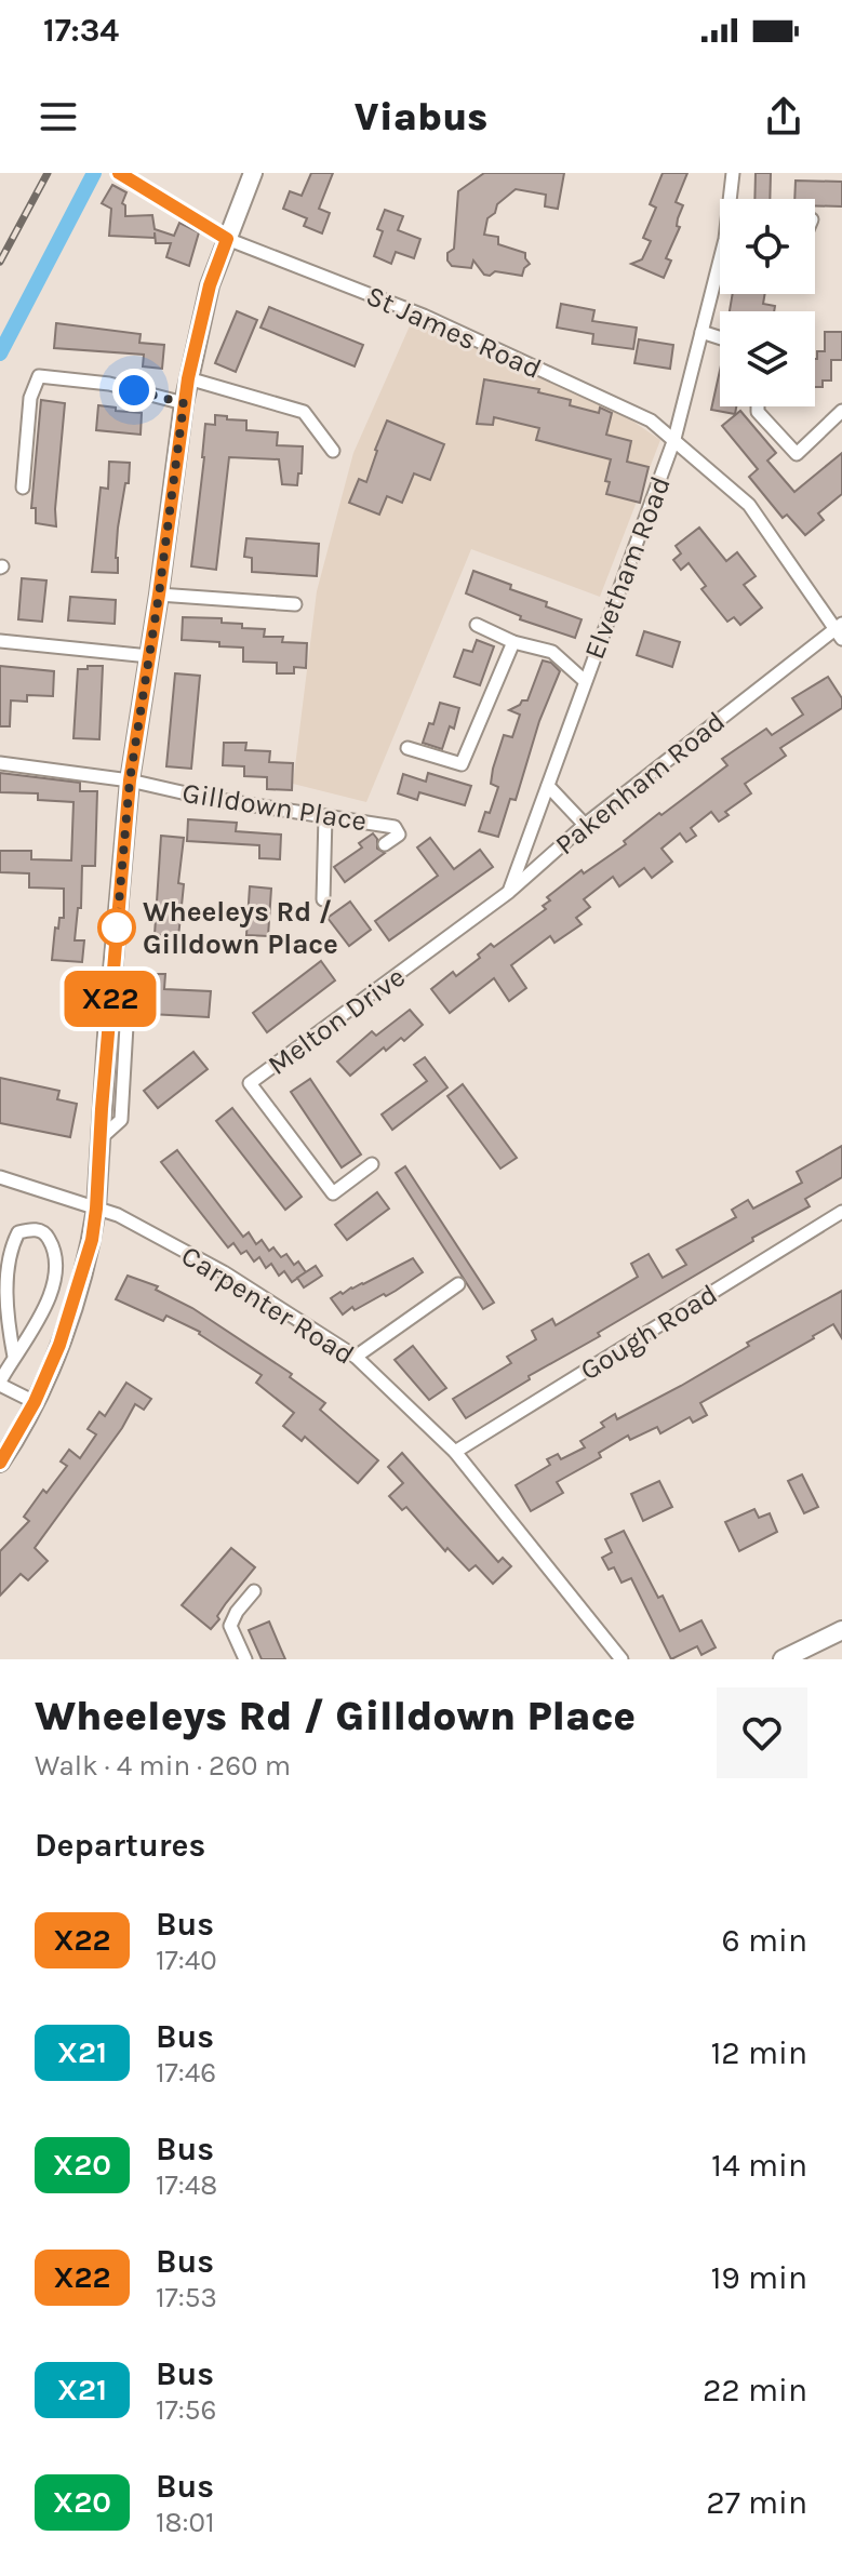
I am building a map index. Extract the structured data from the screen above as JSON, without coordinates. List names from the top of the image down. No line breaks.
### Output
{"streets":{"street":["St James Road","Elvetham Road","Pakenham Road","Gilldown Place","Melton Drive","Carpenter Road","Gough Road"]},"crossings":[["St James Road","Elvetham Road"],["St James Road","Pakenham Road"],["Elvetham Road","Pakenham Road"],["Pakenham Road","Melton Drive"],["Carpenter Road","Gough Road"]],"places":["Wheeleys Rd / Gilldown Place"],"lines":["bus line X22"],"page":{"status":"17:34","header":"Viabus","on_map":"X22","heading":[["Wheeleys Rd / Gilldown Place","Walk · 4 min · 260 m"],"Departures"],"list":[{"mark":"X22","name":"Bus","note":"17:40","value":"6 min"},{"mark":"X21","name":"Bus","note":"17:46","value":"12 min"},{"mark":"X20","name":"Bus","note":"17:48","value":"14 min"},{"mark":"X22","name":"Bus","note":"17:53","value":"19 min"},{"mark":"X21","name":"Bus","note":"17:56","value":"22 min"},{"mark":"X20","name":"Bus","note":"18:01","value":"27 min"}]}}
